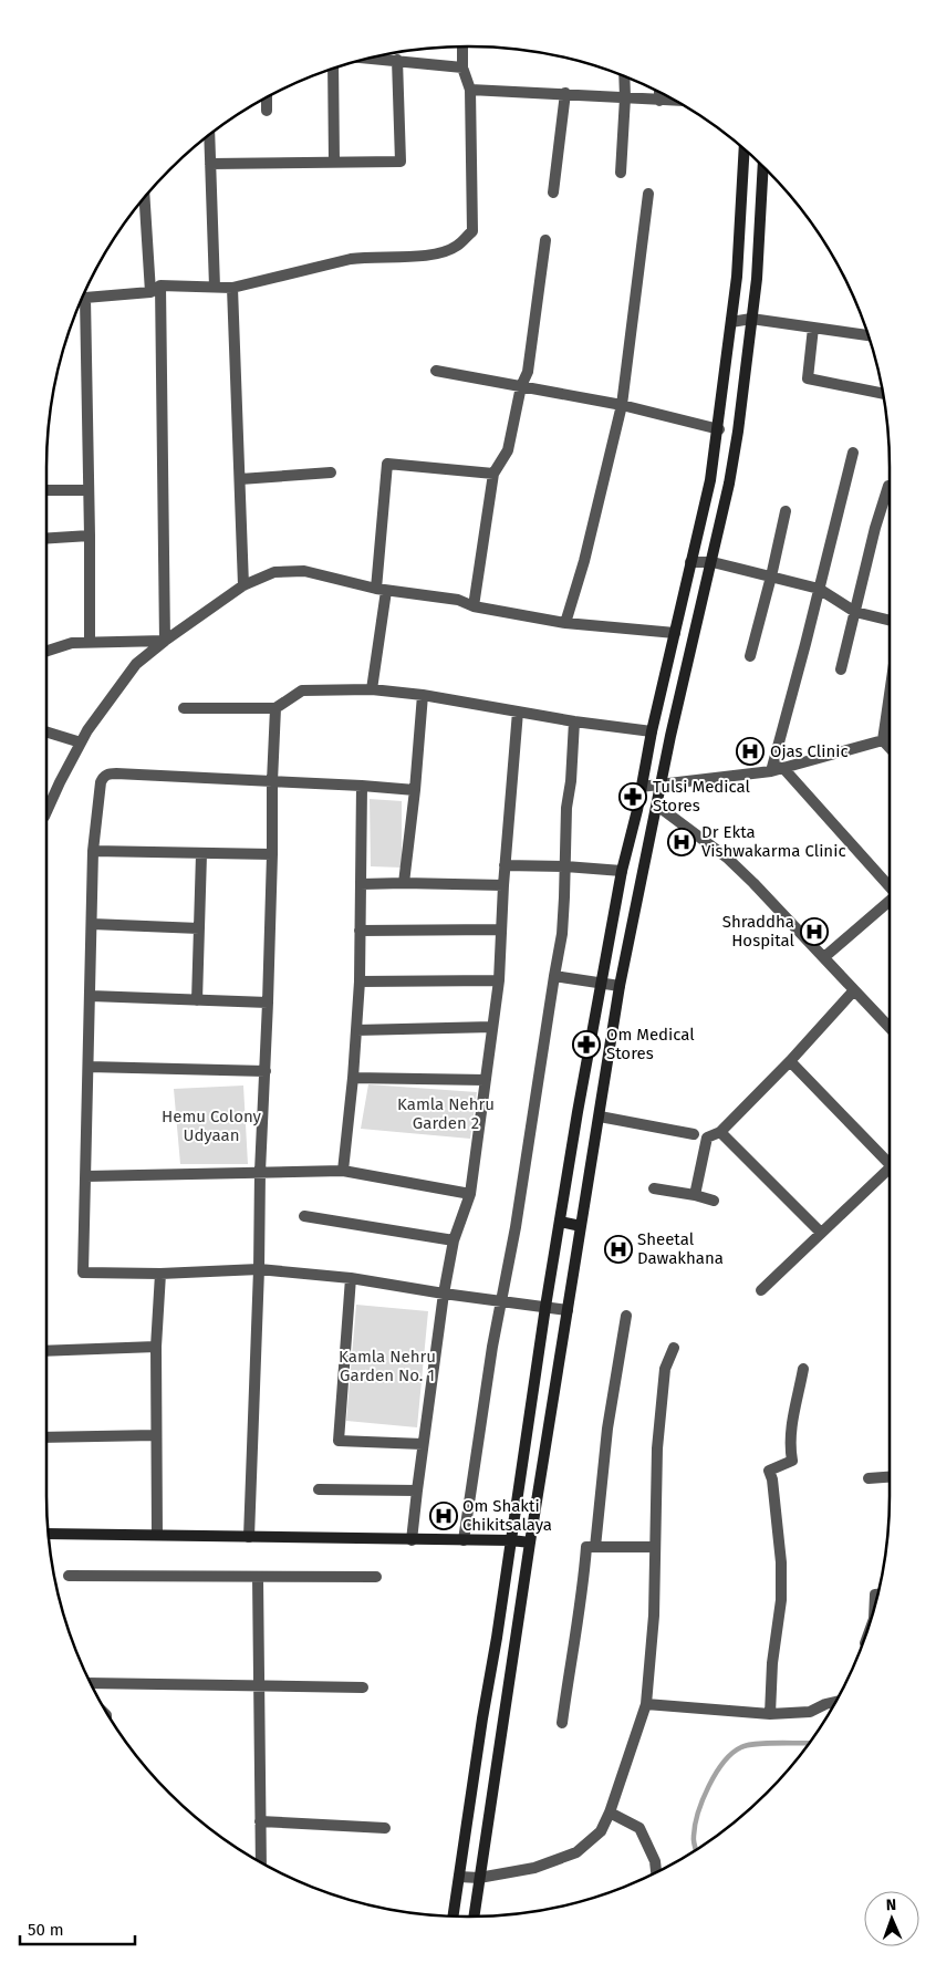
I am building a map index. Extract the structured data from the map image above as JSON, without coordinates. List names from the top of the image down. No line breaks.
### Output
{"parks":["Kamla Nehru Garden 2","Hemu Colony Udyaan","Kamla Nehru Garden No. 1"],"places":{"hospital":["Ojas Clinic","Dr Ekta Vishwakarma Clinic","Shraddha Hospital","Sheetal Dawakhana","Om Shakti Chikitsalaya"],"pharmacy":["Tulsi Medical Stores","Om Medical Stores"]},"scale_bar":"50 m","north":"top"}
